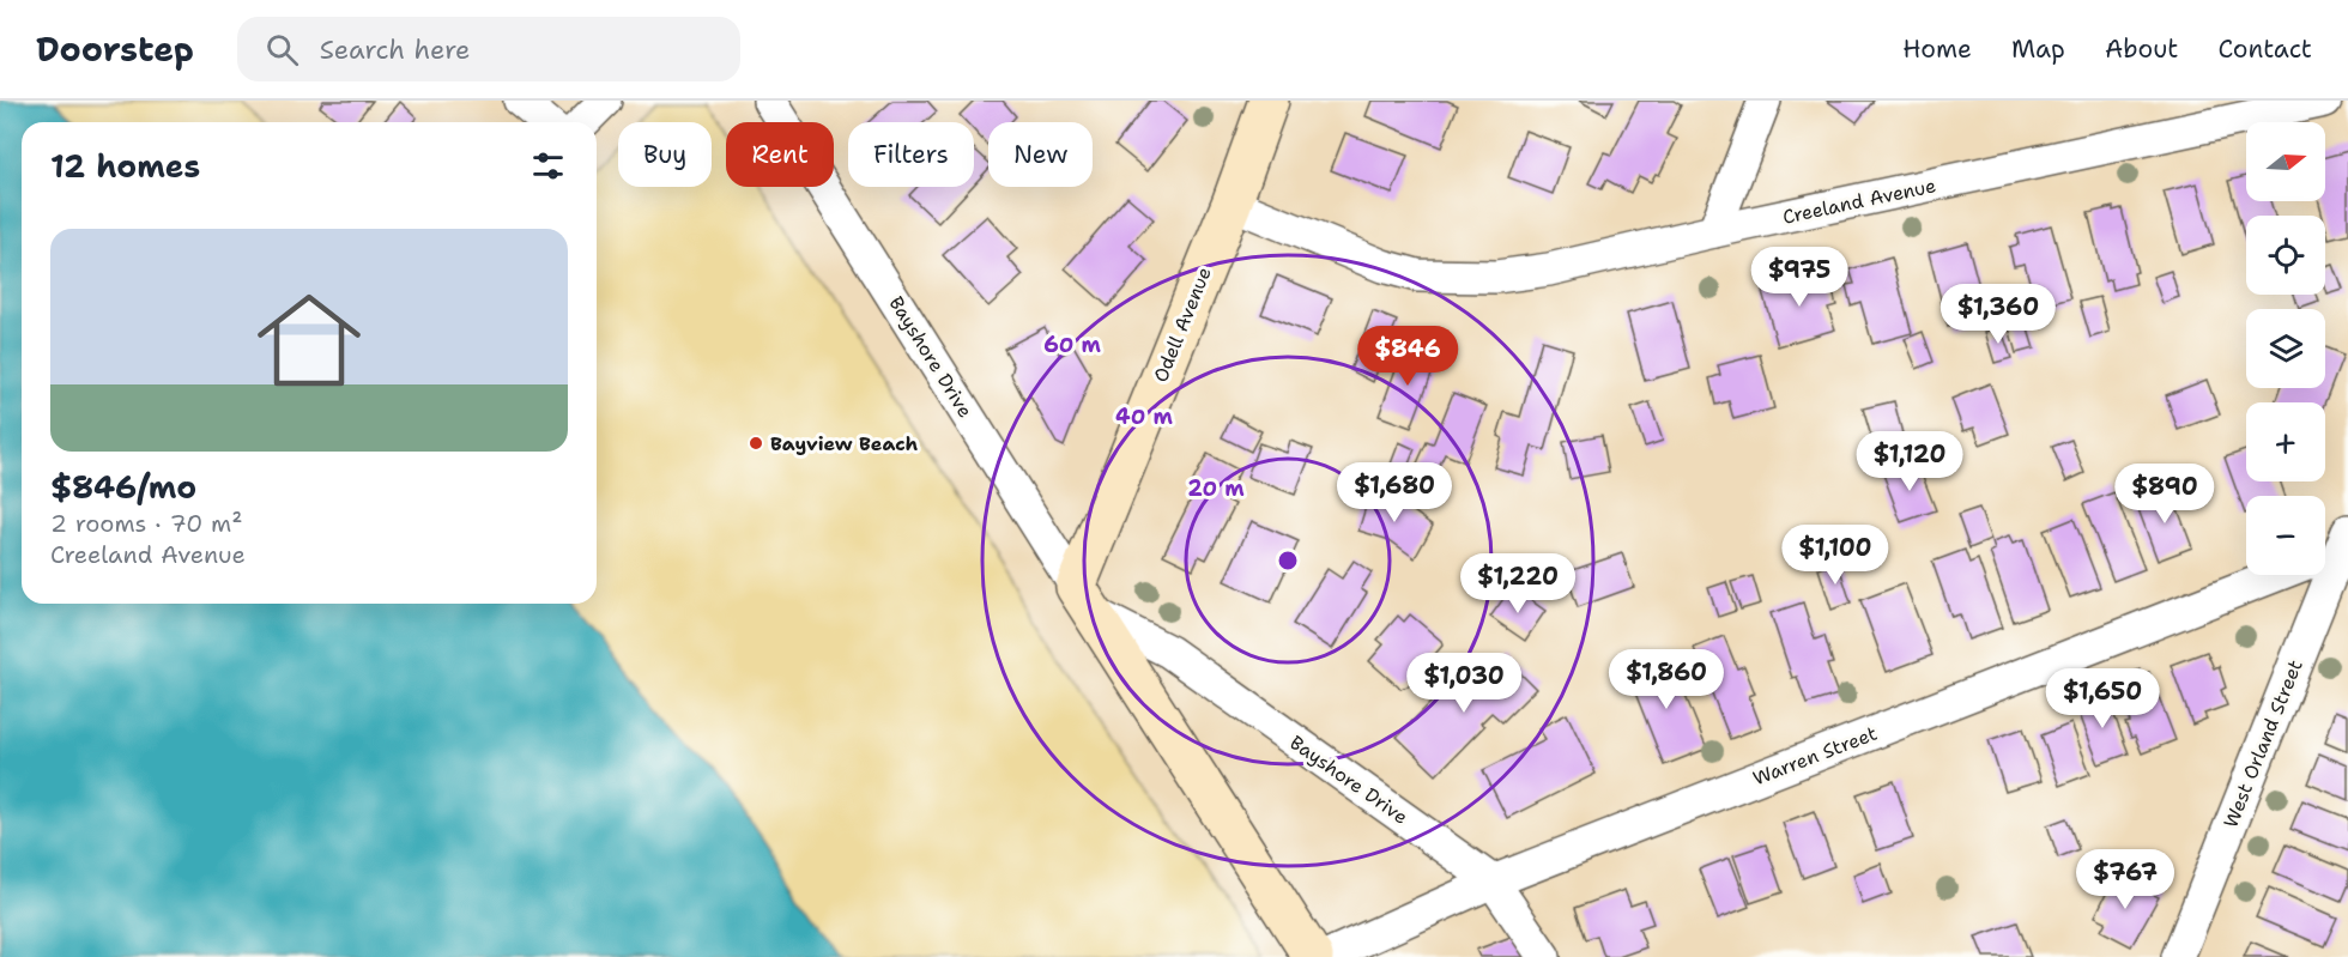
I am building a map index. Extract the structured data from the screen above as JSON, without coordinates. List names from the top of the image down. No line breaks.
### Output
{"streets":{"main road":["Odell Avenue","Bayshore Drive"],"street":["Creeland Avenue","West Orland Street","Warren Street"]},"crossings":[["Creeland Avenue","Odell Avenue"],["Odell Avenue","Bayshore Drive"],["Bayshore Drive","Warren Street"]],"places":["Bayview Beach"],"north":"right","page":{"header":"Doorstep","search":"Search here","nav":["Home","Map","About","Contact"],"map_buttons":["+","−"],"chip":["Buy","Rent","Filters","New"],"heading":"12 homes","list":[{"name":"$846/mo","note":"2 rooms · 70 m² · Creeland Avenue"}],"price":["$975","$1,360","$846","$1,120","$1,680","$890","$1,100","$1,220","$1,860","$1,030","$1,650","$767"]},"rings":["60 m","40 m","20 m"]}
